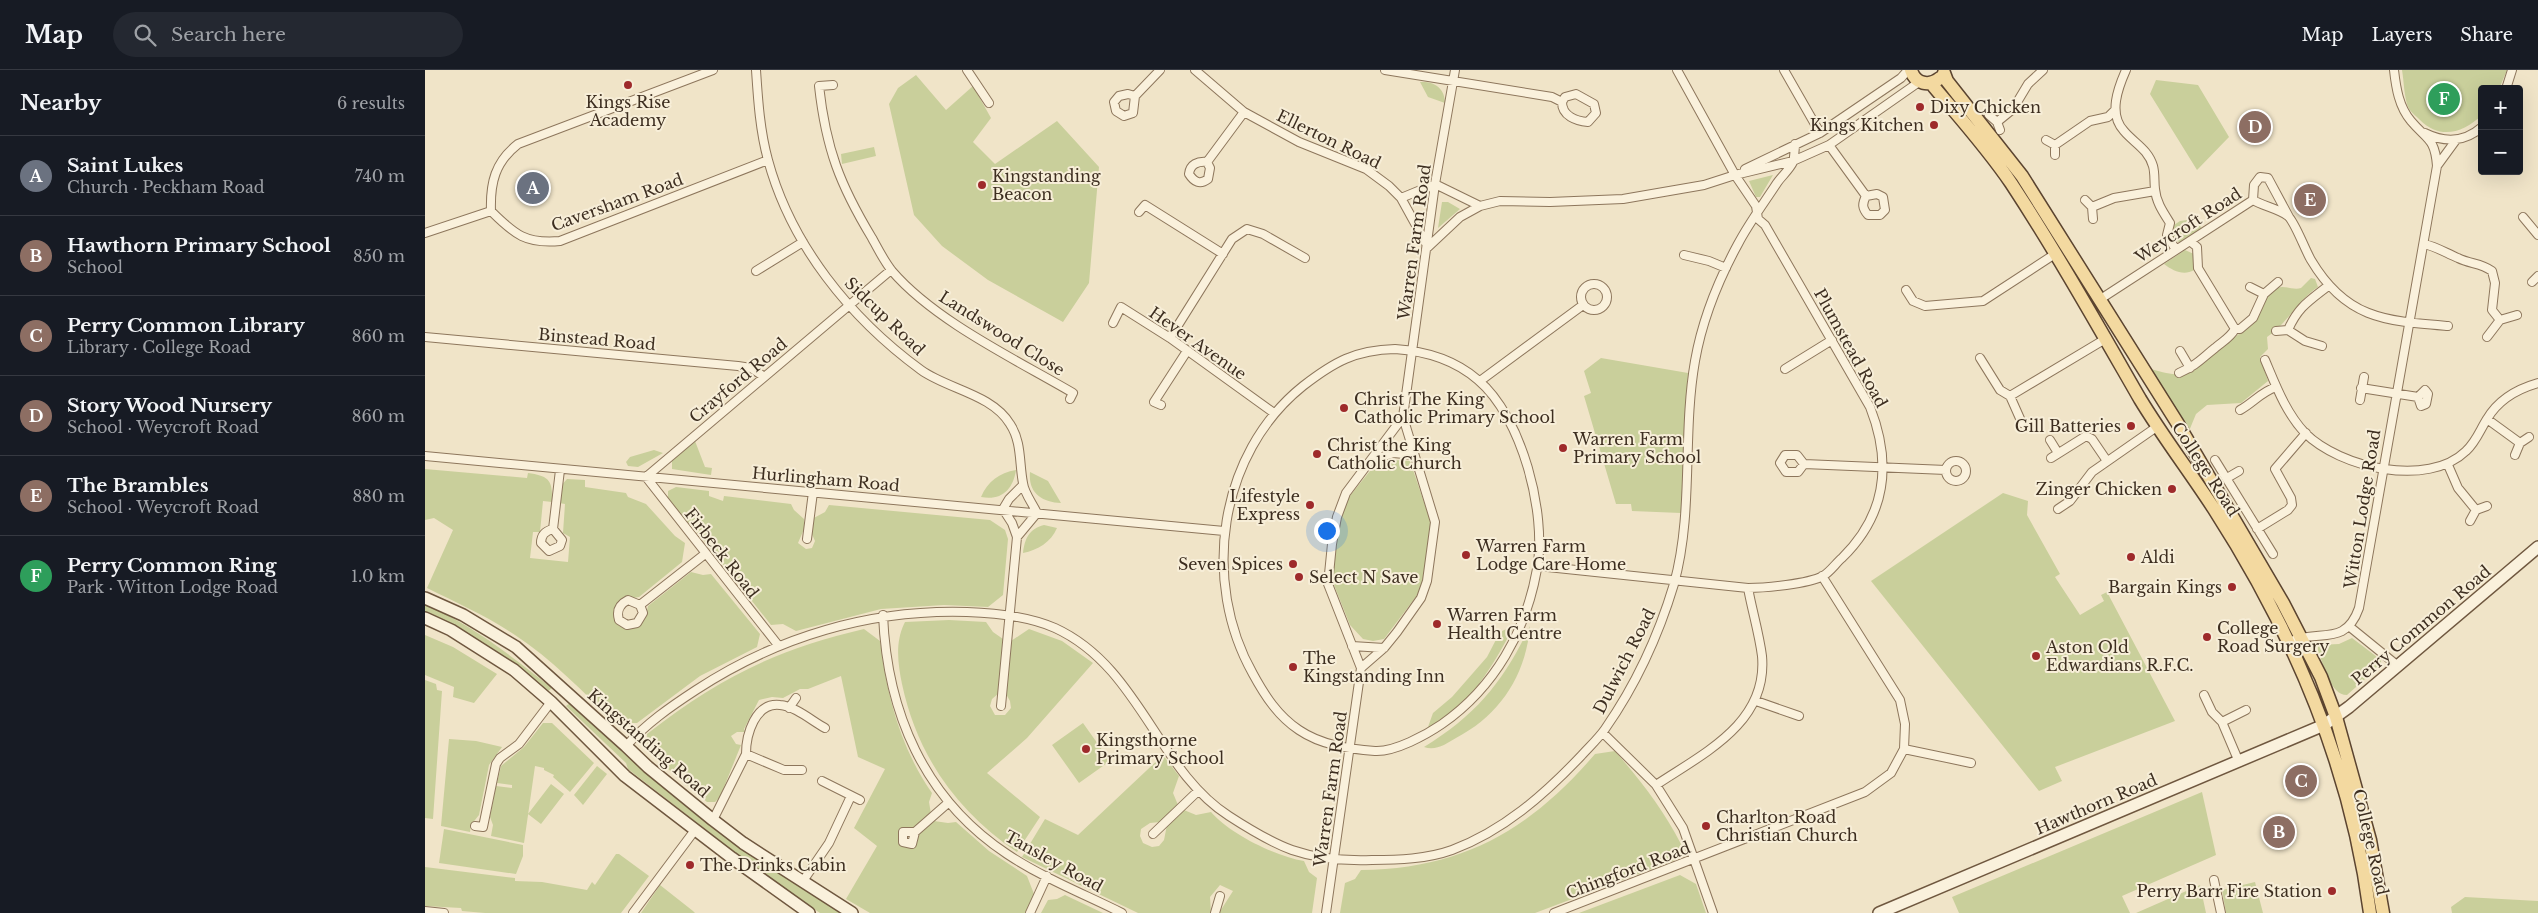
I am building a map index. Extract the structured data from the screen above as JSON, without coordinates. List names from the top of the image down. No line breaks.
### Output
{"streets":{"main road":["College Road","Perry Common Road","Kingstanding Road","Hawthorn Road"],"street":["Ellerton Road","Caversham Road","Weycroft Road","Warren Farm Road","Sidcup Road","Landswood Close","Binstead Road","Hever Avenue","Plumstead Road","Crayford Road","Hurlingham Road","Witton Lodge Road","Firbeck Road","Dulwich Road","Tansley Road","Chingford Road"]},"crossings":[["Ellerton Road","Warren Farm Road"],["Caversham Road","Sidcup Road"],["Weycroft Road","College Road"],["Warren Farm Road","Dulwich Road"],["Sidcup Road","Crayford Road"],["Sidcup Road","Hurlingham Road"],["Binstead Road","Crayford Road"],["Plumstead Road","Dulwich Road"],["Plumstead Road","Chingford Road"],["Crayford Road","Hurlingham Road"],["Crayford Road","Firbeck Road"],["College Road","Perry Common Road"],["College Road","Hawthorn Road"],["Hurlingham Road","Firbeck Road"],["Firbeck Road","Dulwich Road"],["Perry Common Road","Hawthorn Road"],["Dulwich Road","Kingstanding Road"],["Dulwich Road","Tansley Road"]],"places":["Kings Rise Academy","Dixy Chicken","Kings Kitchen","Kingstanding Beacon","Christ The King Catholic Primary School","Gill Batteries","Warren Farm Primary School","Christ the King Catholic Church","Zinger Chicken","Lifestyle Express","Warren Farm Lodge Care Home","Aldi","Seven Spices","Select N Save","Bargain Kings","Warren Farm Health Centre","College Road Surgery","Aston Old Edwardians R.F.C.","The Kingstanding Inn","Kingsthorne Primary School","Charlton Road Christian Church","The Drinks Cabin","Perry Barr Fire Station"],"page":{"header":"Map","search":"Search here","nav":["Map","Layers","Share"],"heading":["Nearby","6 results"],"pins":["F","D","A","E","C","B"],"map_buttons":["+","−"],"list":[{"mark":"A","name":"Saint Lukes","note":"Church · Peckham Road","value":"740 m"},{"mark":"B","name":"Hawthorn Primary School","note":"School","value":"850 m"},{"mark":"C","name":"Perry Common Library","note":"Library · College Road","value":"860 m"},{"mark":"D","name":"Story Wood Nursery","note":"School · Weycroft Road","value":"860 m"},{"mark":"E","name":"The Brambles","note":"School · Weycroft Road","value":"880 m"},{"mark":"F","name":"Perry Common Ring","note":"Park · Witton Lodge Road","value":"1.0 km"}]}}
